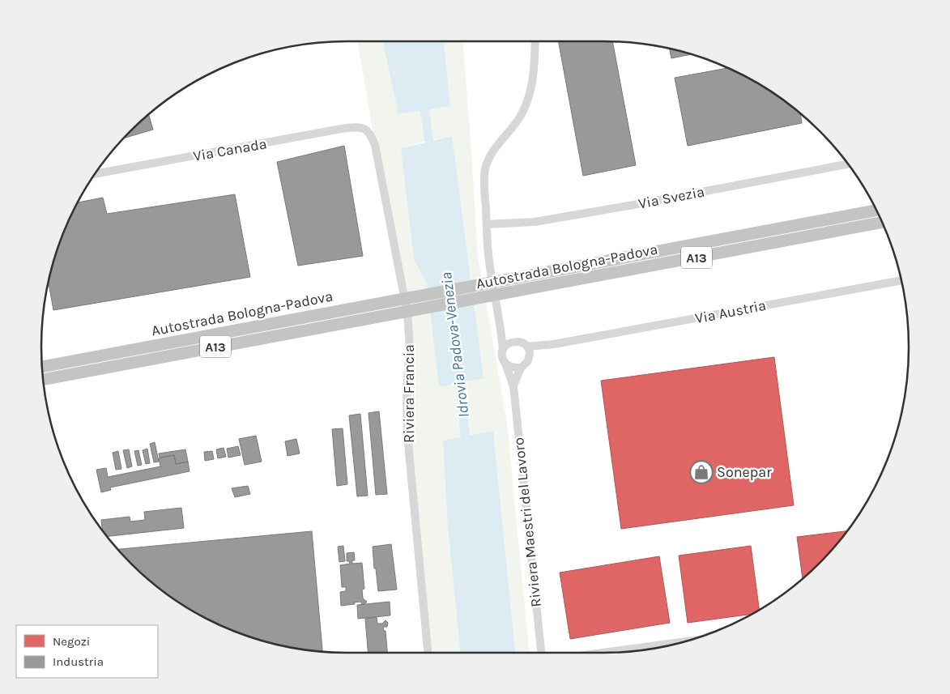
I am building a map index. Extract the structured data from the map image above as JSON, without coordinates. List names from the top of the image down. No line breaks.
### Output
{"streets":{"highway":["A13","Autostrada Bologna-Padova"],"street":["Via Canada","Via Svezia","Via Austria","Riviera Francia","Riviera Maestri del Lavoro"]},"crossings":[["Via Canada","Riviera Francia"],["Via Svezia","Riviera Maestri del Lavoro"],["Via Austria","Riviera Maestri del Lavoro"]],"water":["Idrovia Padova-Venezia"],"places":{"shop":["Sonepar"]},"legend":["Negozi","Industria"]}
